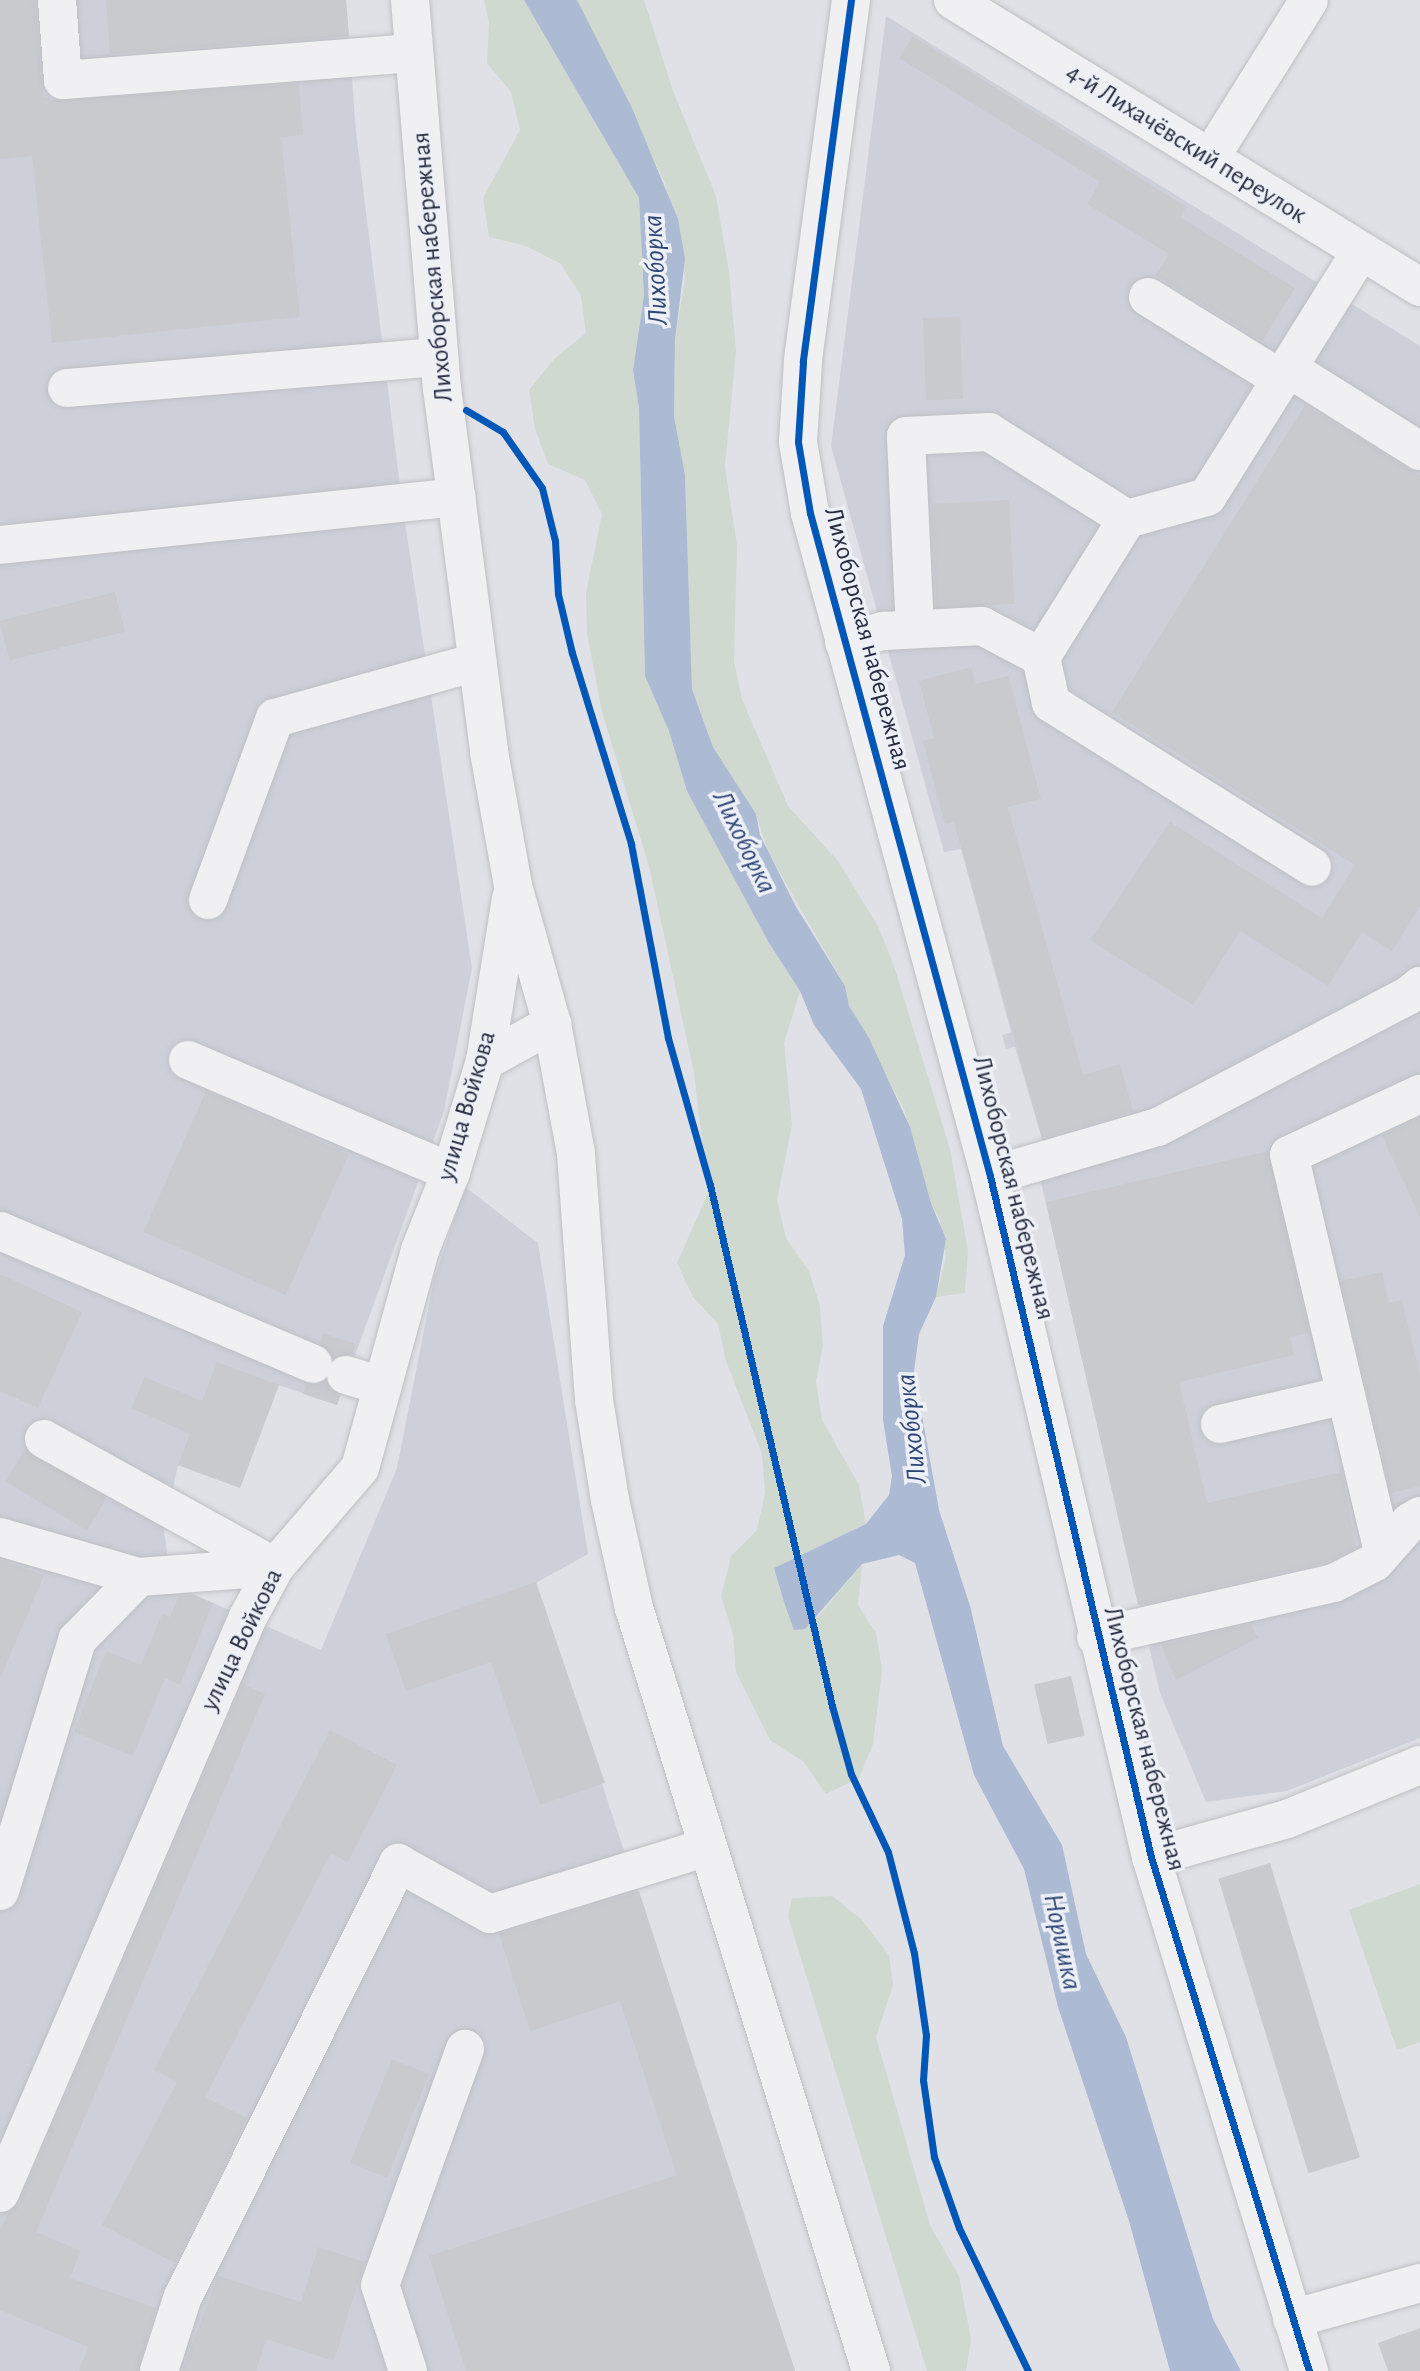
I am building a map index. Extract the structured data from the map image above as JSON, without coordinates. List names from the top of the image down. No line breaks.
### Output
{"streets":{"street":["4-й Лихачёвский переулок","Лихоборская набережная","улица Войкова"]},"crossings":[["Лихоборская набережная","улица Войкова"]],"water":["Лихоборка","Норишка"]}
